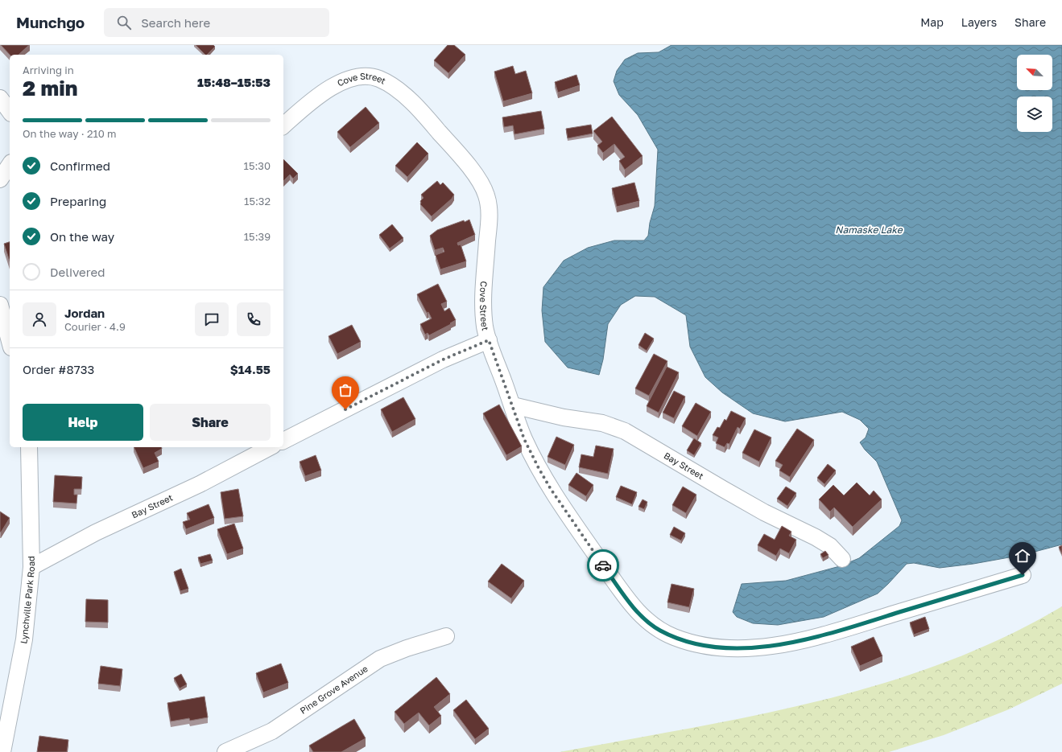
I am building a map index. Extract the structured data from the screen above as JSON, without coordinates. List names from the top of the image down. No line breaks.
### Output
{"streets":{"street":["Cove Street","Bay Street","Lynchville Park Road","Pine Grove Avenue"]},"crossings":[["Cove Street","Bay Street"],["Bay Street","Lynchville Park Road"]],"water":["Namaske Lake"],"north":"top left","page":{"header":"Munchgo","search":"Search here","nav":["Map","Layers","Share"],"heading":["2 min","Arriving in","15:48–15:53"],"panel":["Jordan","Courier · 4.9","Order #8733","$14.55"],"bar":"On the way · 210 m","list":[["Confirmed","15:30"],["Preparing","15:32"],["On the way","15:39"],"Delivered"],"buttons":["Help","Share"]}}
